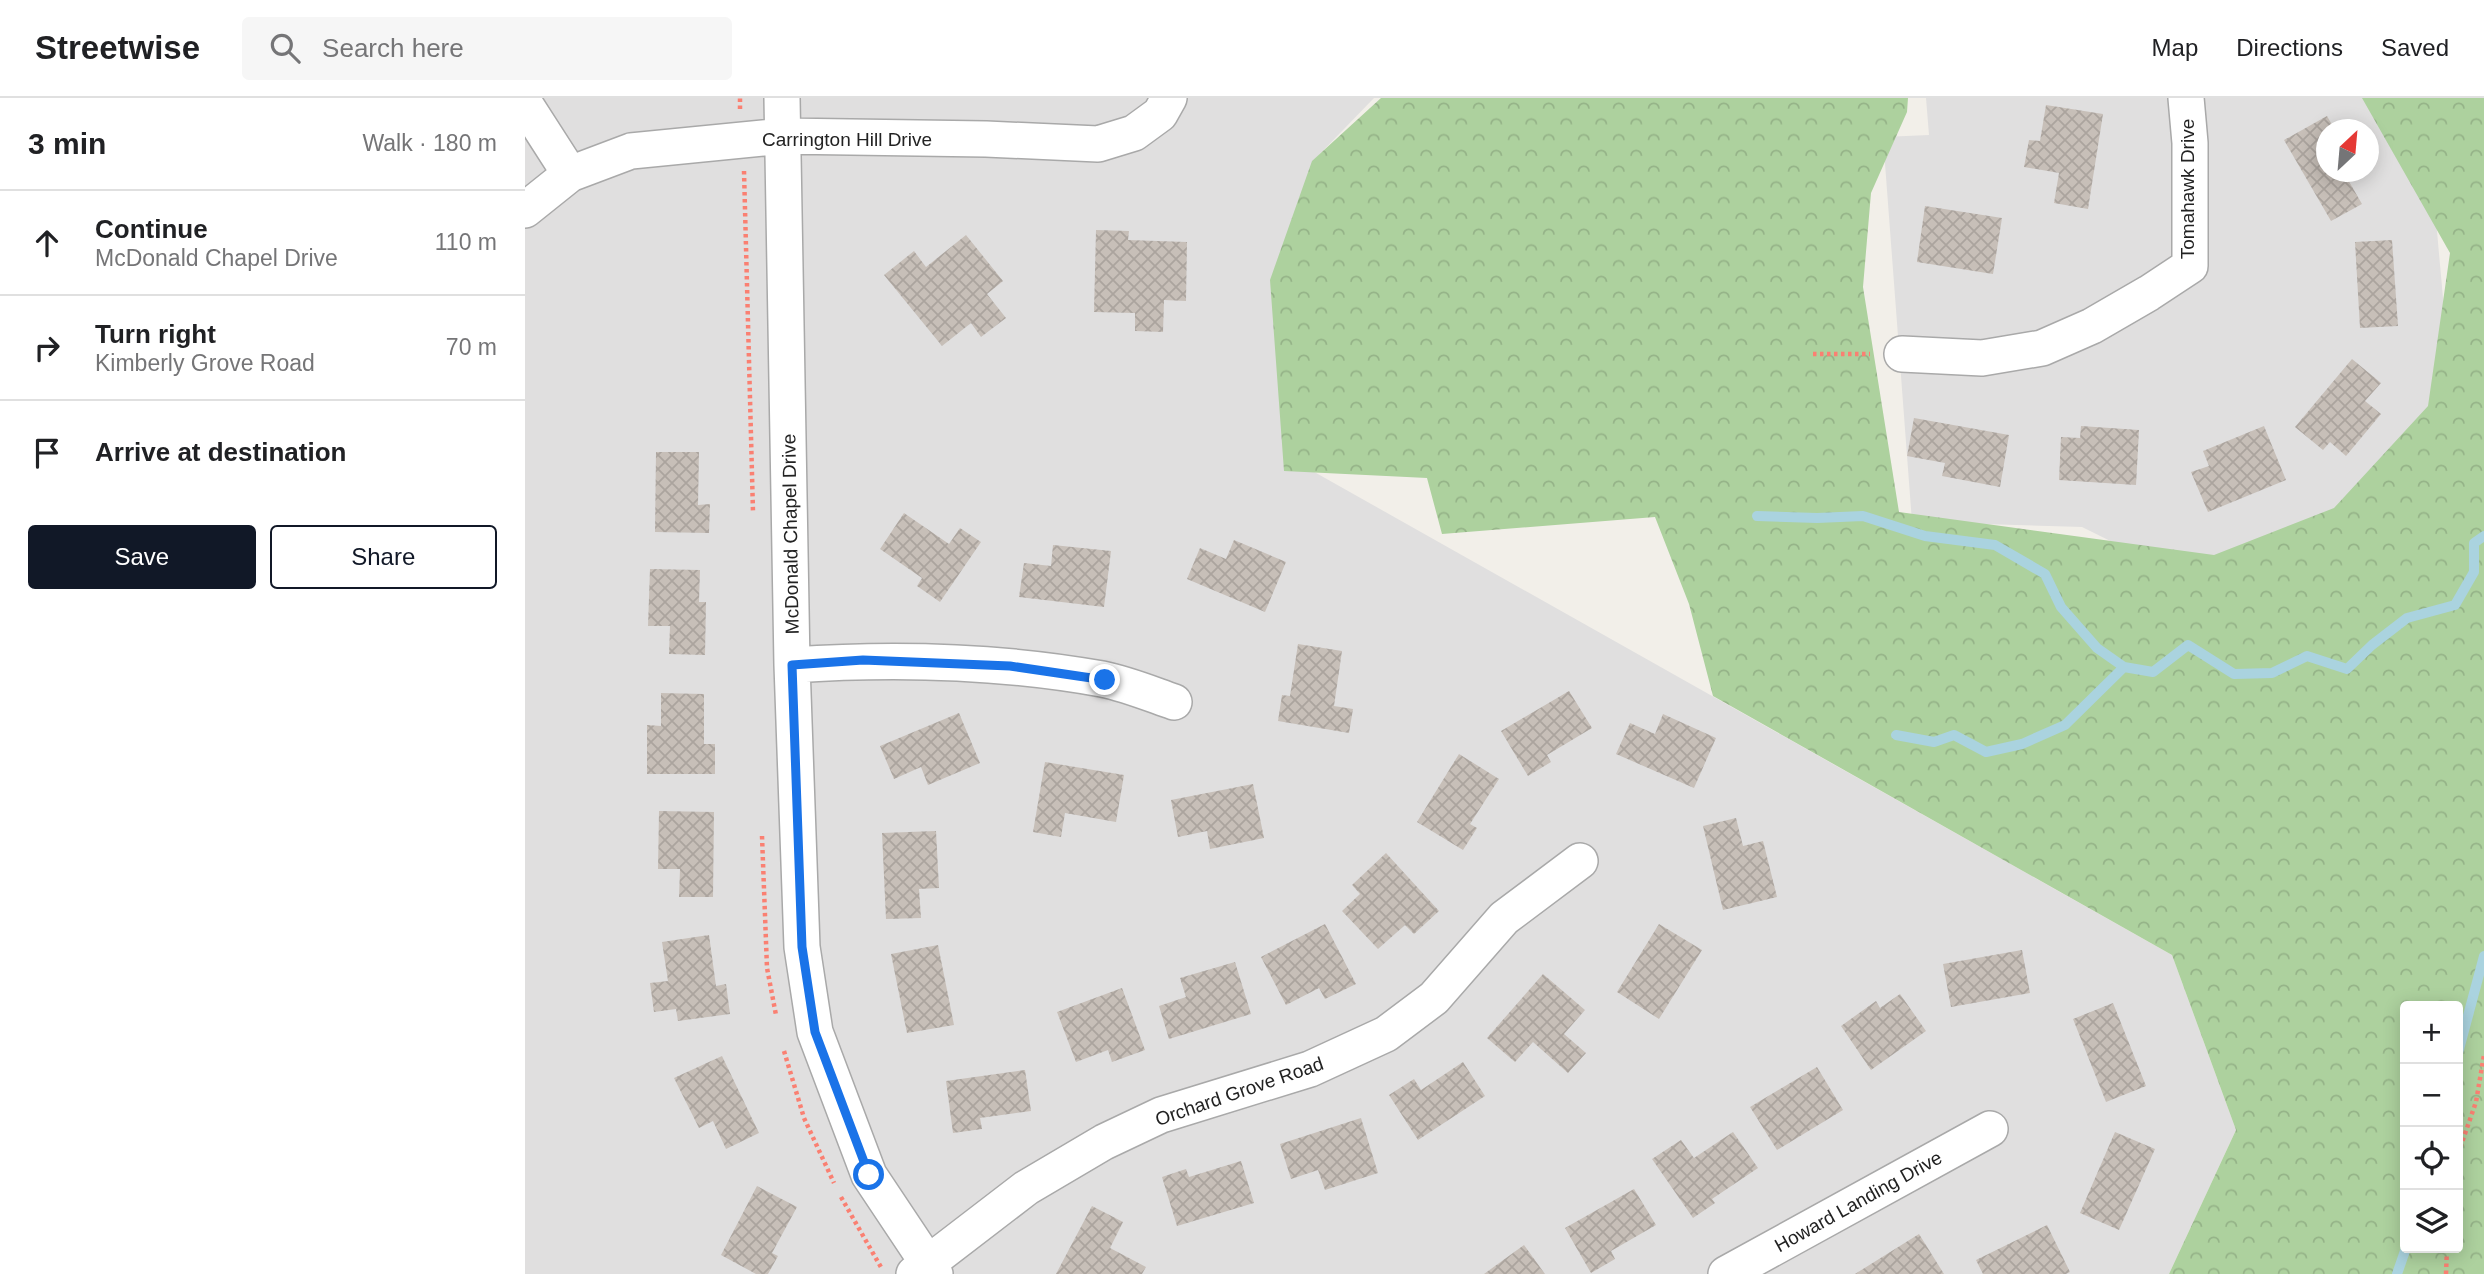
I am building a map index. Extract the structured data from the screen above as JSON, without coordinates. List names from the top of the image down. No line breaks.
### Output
{"streets":{"street":["Carrington Hill Drive","Tomahawk Drive","McDonald Chapel Drive","Orchard Grove Road","Howard Landing Drive"]},"crossings":[["Carrington Hill Drive","McDonald Chapel Drive"],["McDonald Chapel Drive","Orchard Grove Road"]],"north":"top right","page":{"header":"Streetwise","search":"Search here","nav":["Map","Directions","Saved"],"heading":["3 min","Walk · 180 m"],"list":[["Continue","McDonald Chapel Drive","110 m"],["Turn right","Kimberly Grove Road","70 m"],"Arrive at destination"],"buttons":["Save","Share"],"map_buttons":["+","−"]}}
